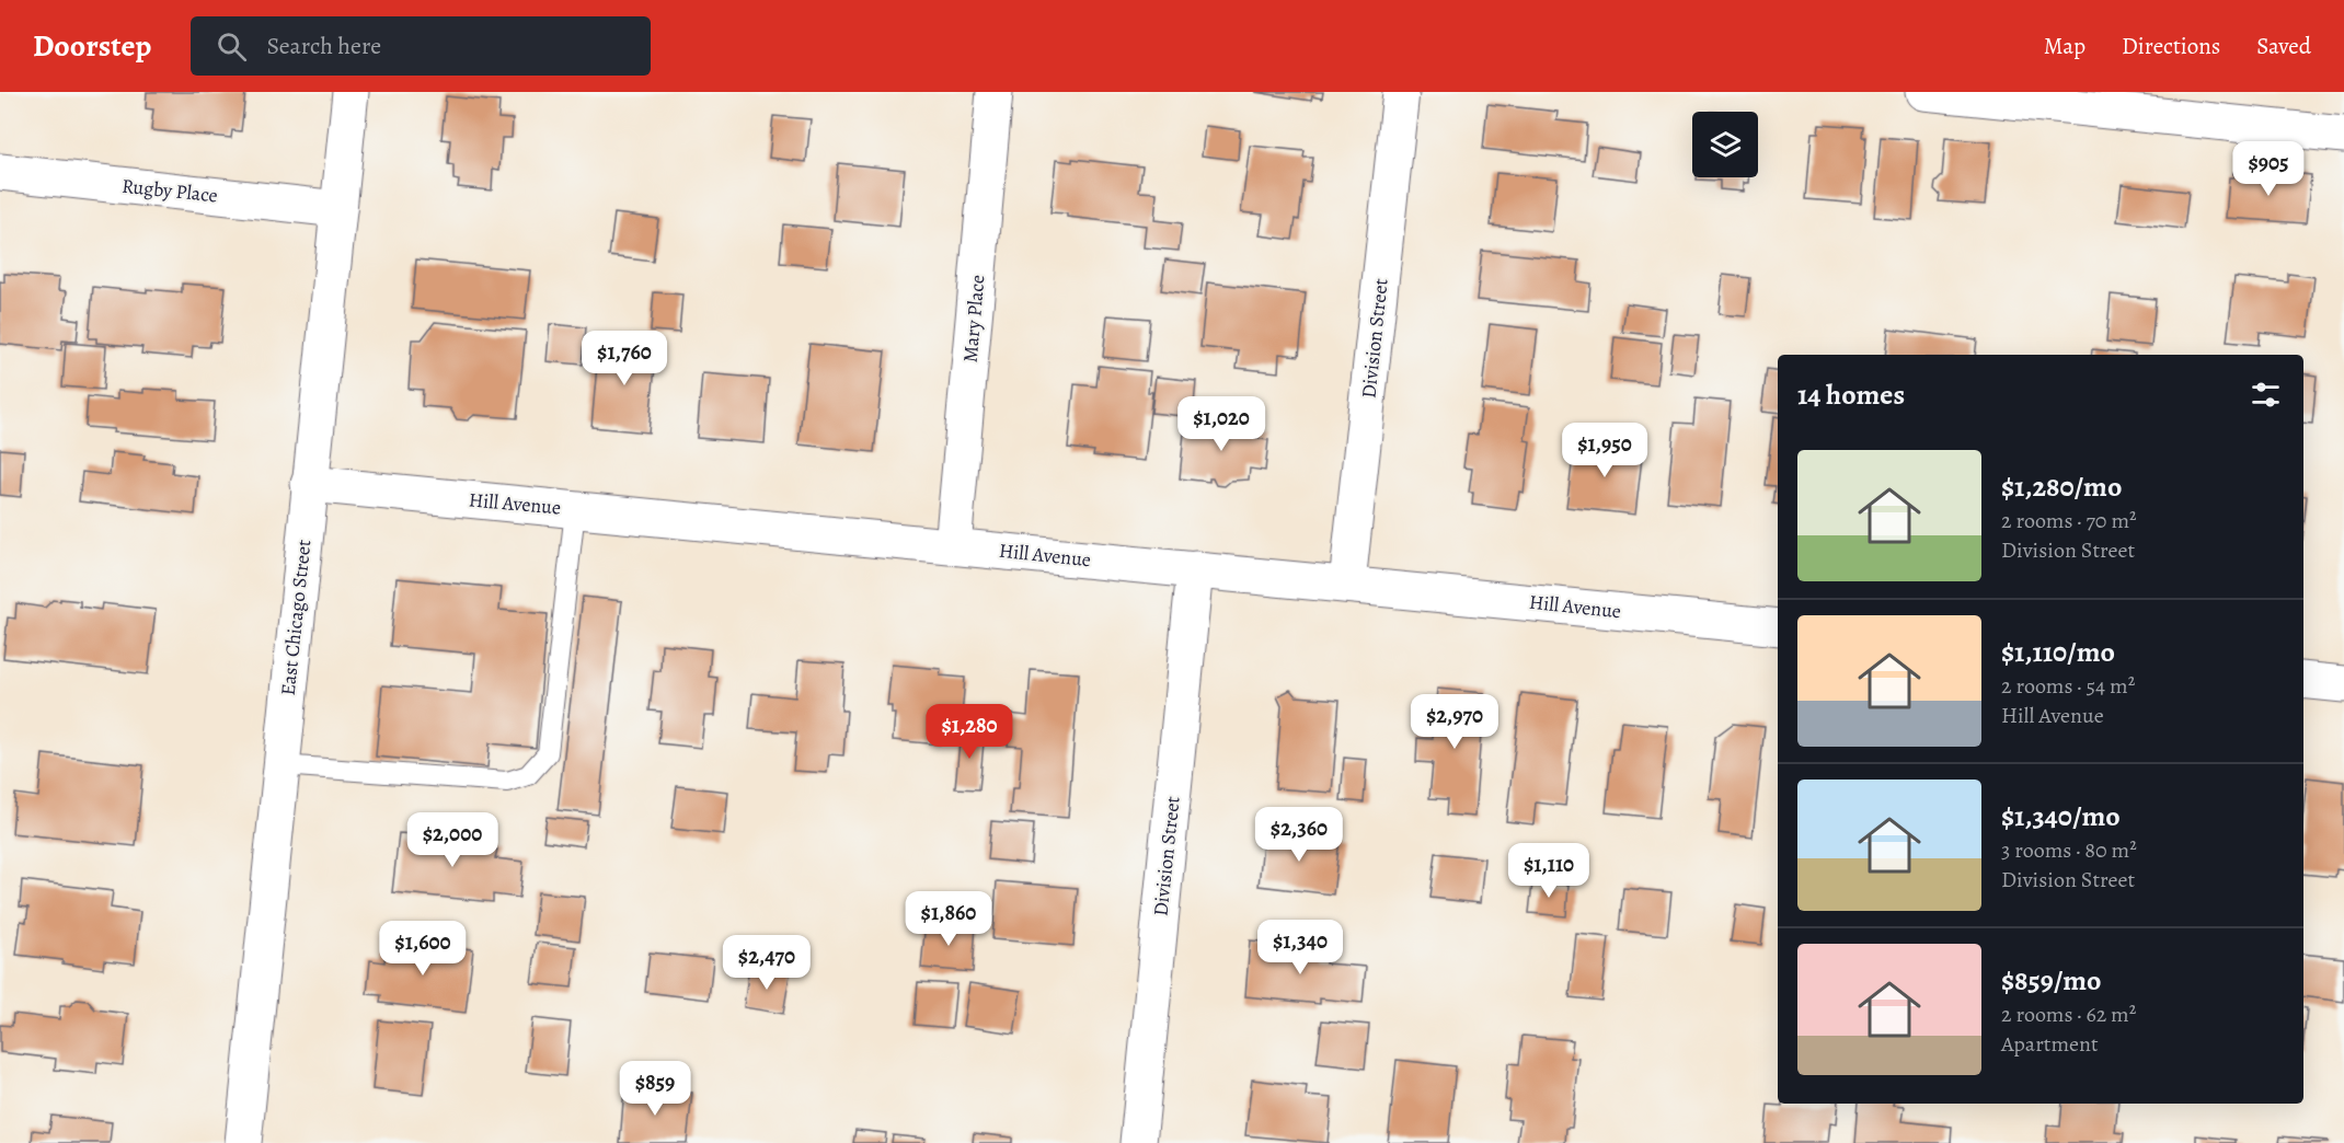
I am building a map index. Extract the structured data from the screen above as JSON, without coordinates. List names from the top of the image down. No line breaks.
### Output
{"streets":{"street":["Rugby Place","Mary Place","Division Street","Hill Avenue","East Chicago Street"]},"crossings":[["Rugby Place","East Chicago Street"],["Mary Place","Hill Avenue"],["Division Street","Hill Avenue"],["Hill Avenue","East Chicago Street"]],"page":{"header":"Doorstep","search":"Search here","nav":["Map","Directions","Saved"],"price":["$905","$1,760","$1,020","$1,950","$2,970","$1,280","$2,360","$2,000","$1,110","$1,860","$1,340","$1,600","$2,470","$859"],"heading":"14 homes","list":[{"name":"$1,280/mo","note":"2 rooms · 70 m² · Division Street"},{"name":"$1,110/mo","note":"2 rooms · 54 m² · Hill Avenue"},{"name":"$1,340/mo","note":"3 rooms · 80 m² · Division Street"},{"name":"$859/mo","note":"2 rooms · 62 m² · Apartment"}]}}
